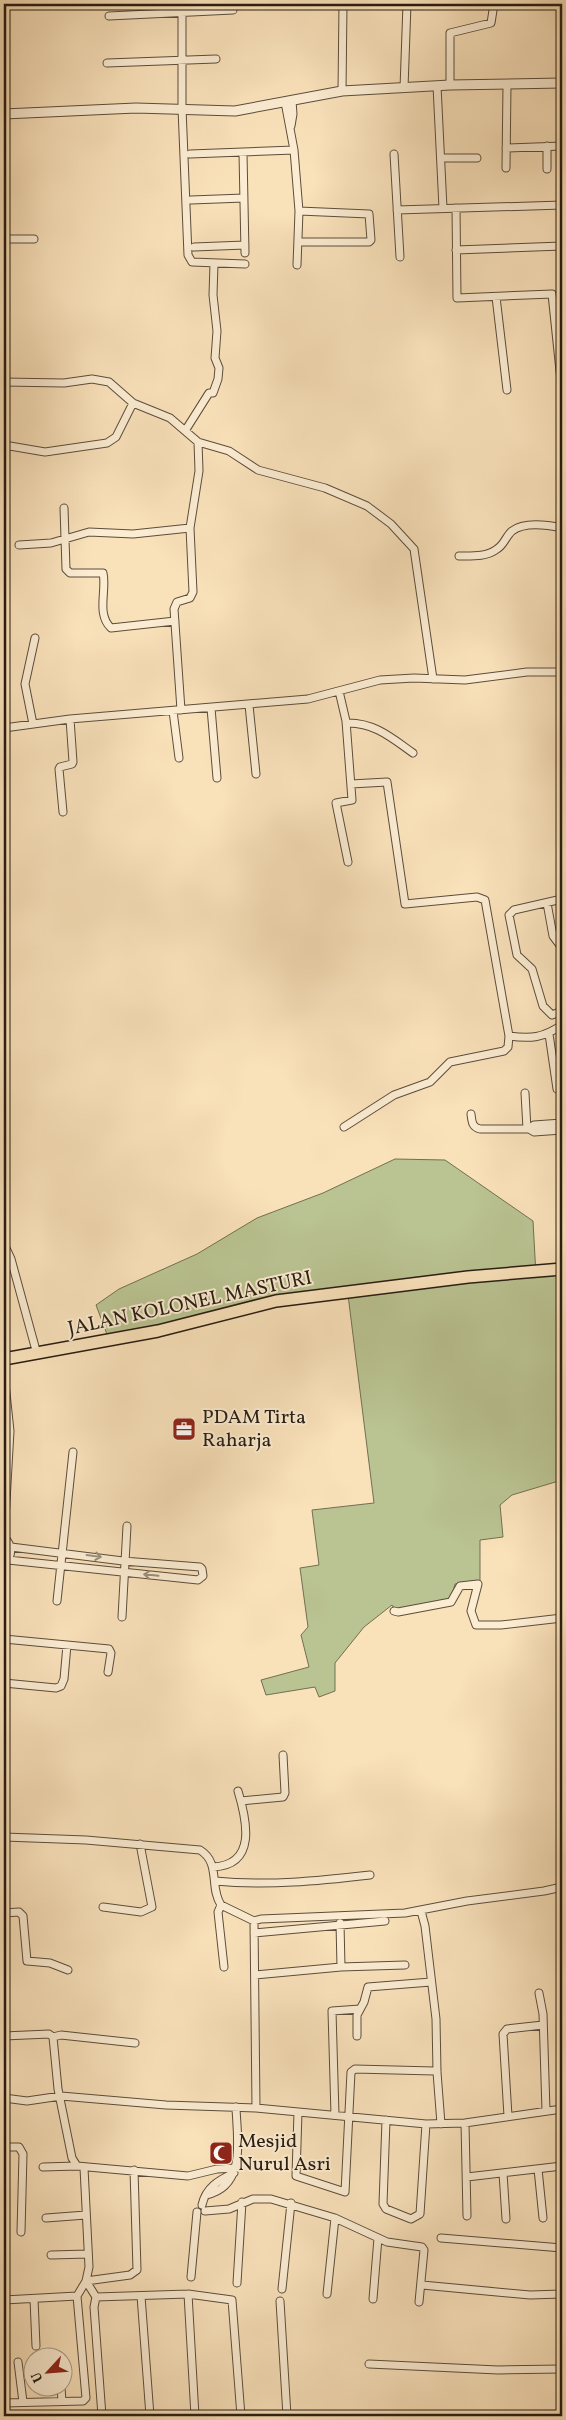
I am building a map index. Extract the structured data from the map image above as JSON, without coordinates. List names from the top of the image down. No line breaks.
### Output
{"streets":{"main road":["JALAN KOLONEL MASTURI"]},"places":{"office":["PDAM Tirta Raharja"],"mosque":["Mesjid Nurul Asri"]},"north":"bottom left"}
